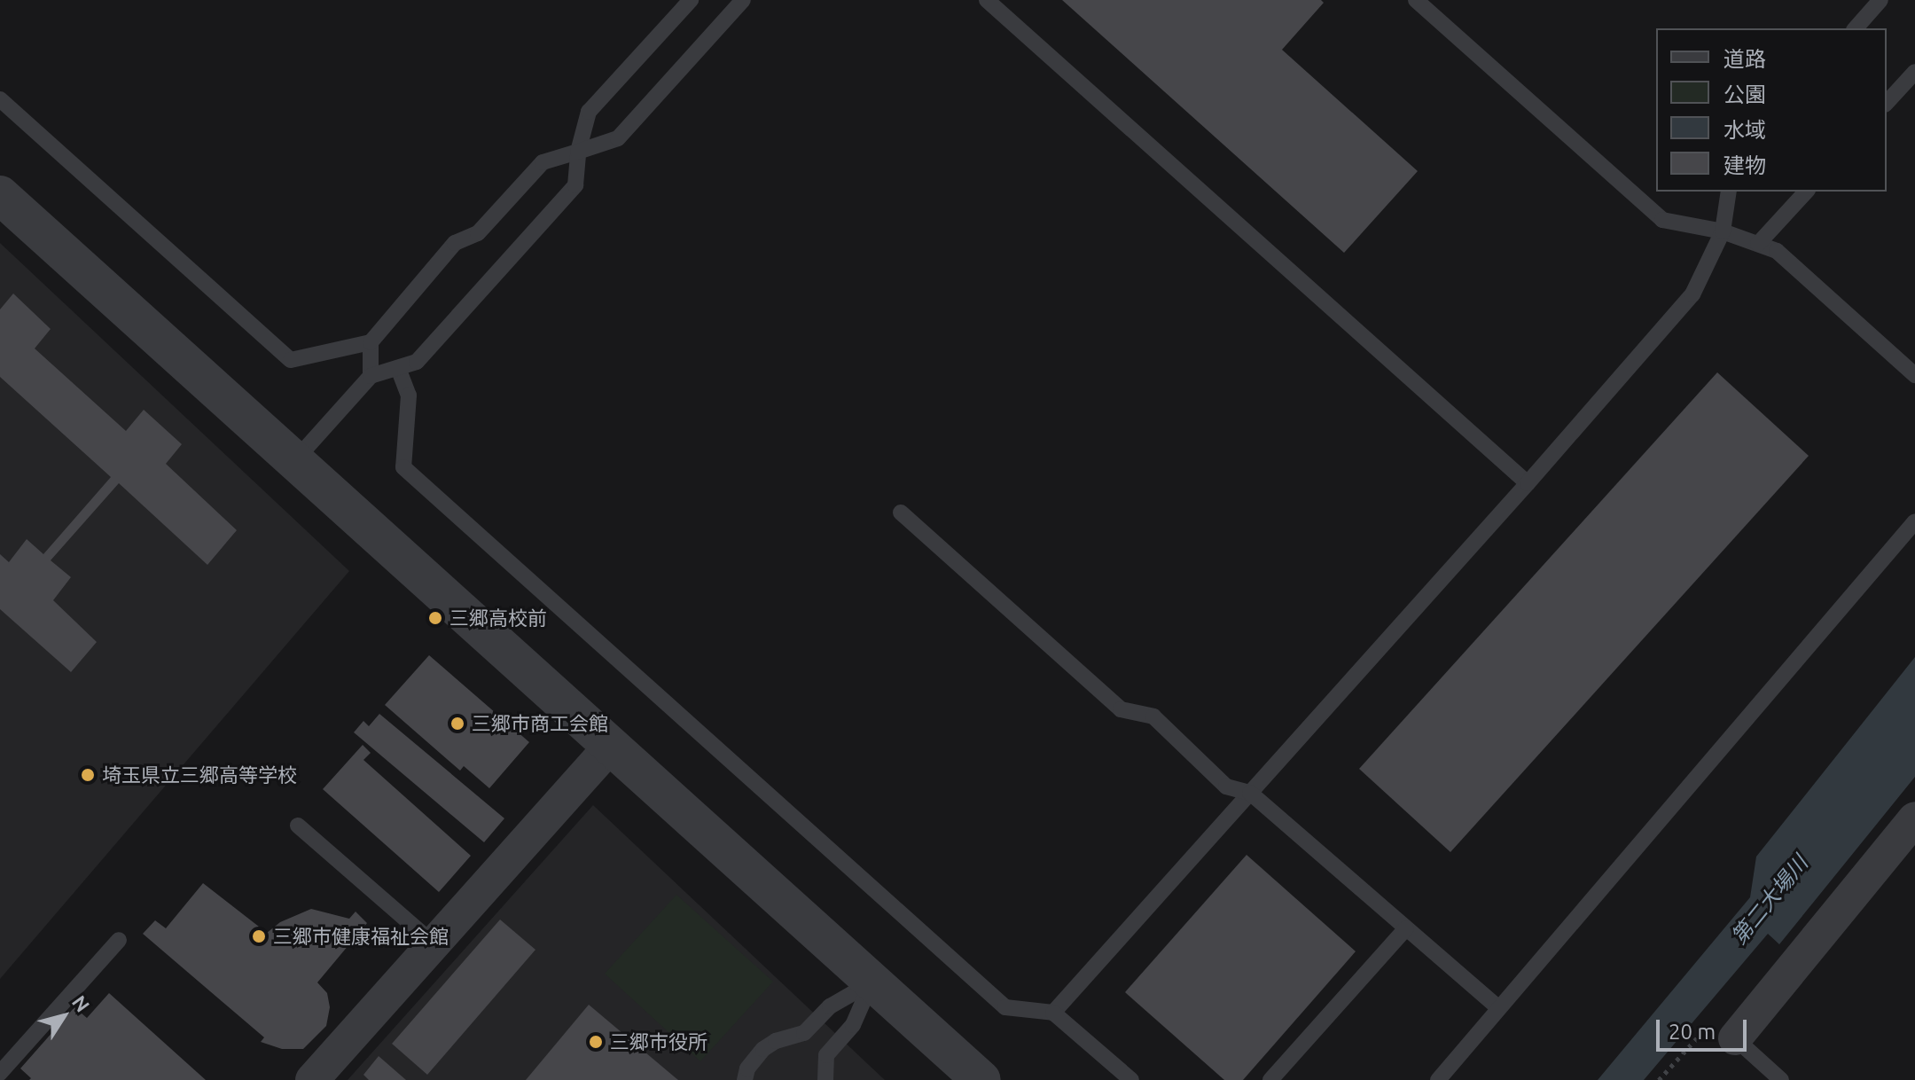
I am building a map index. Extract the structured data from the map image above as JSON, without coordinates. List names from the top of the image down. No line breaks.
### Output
{"water":["第二大場川"],"places":["三郷高校前","三郷市商工会館","埼玉県立三郷高等学校","三郷市健康福祉会館","三郷市役所"],"legend":["道路","公園","水域","建物"],"scale_bar":"20 m","north":"top right"}
